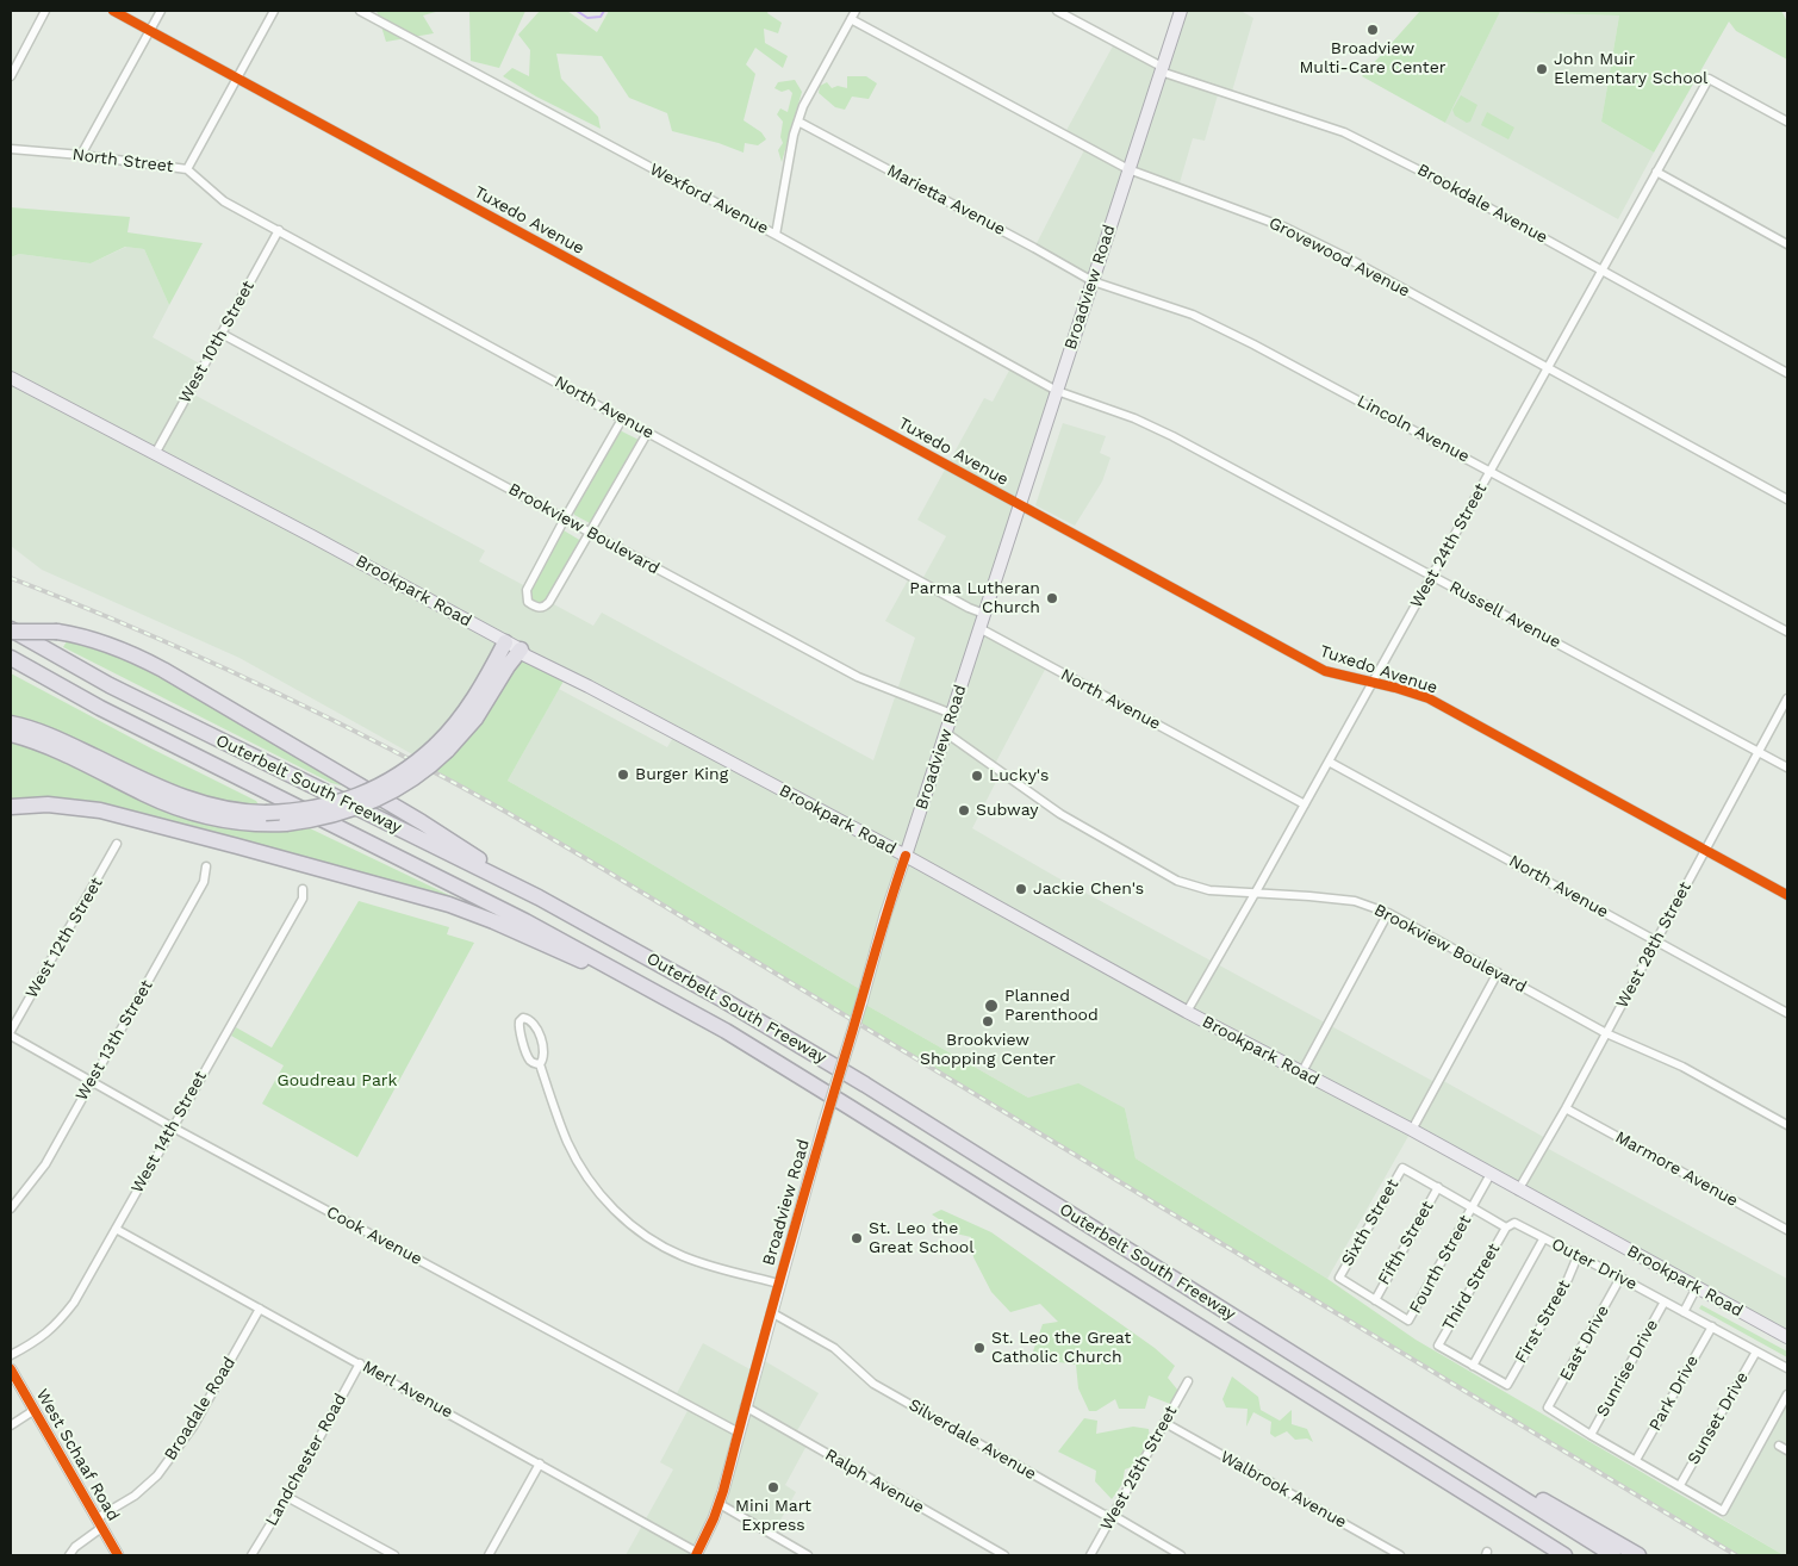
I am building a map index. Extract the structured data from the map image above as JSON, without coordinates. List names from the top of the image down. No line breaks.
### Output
{"streets":{"highway":["Outerbelt South Freeway"],"main road":["Broadview Road","Brookpark Road"],"street":["North Street","Wexford Avenue","Marietta Avenue","Brookdale Avenue","Tuxedo Avenue","Grovewood Avenue","West 10th Street","North Avenue","Lincoln Avenue","Brookview Boulevard","West 24th Street","Russell Avenue","West 12th Street","West 28th Street","West 13th Street","West 14th Street","Marmore Avenue","Sixth Street","Cook Avenue","Fifth Street","Fourth Street","Outer Drive","Third Street","First Street","East Drive","Sunrise Drive","Merl Avenue","Park Drive","Broadale Road","Sunset Drive","Silverdale Avenue","West Schaaf Road","Landchester Road","West 25th Street","Ralph Avenue","Walbrook Avenue"]},"crossings":[["North Street","North Avenue"],["Wexford Avenue","Broadview Road"],["Wexford Avenue","Russell Avenue"],["Marietta Avenue","Broadview Road"],["Marietta Avenue","Lincoln Avenue"],["Brookdale Avenue","Broadview Road"],["Brookdale Avenue","West 24th Street"],["Tuxedo Avenue","Broadview Road"],["Tuxedo Avenue","West 24th Street"],["Tuxedo Avenue","West 28th Street"],["Grovewood Avenue","Broadview Road"],["Grovewood Avenue","West 24th Street"],["Broadview Road","North Avenue"],["Broadview Road","Lincoln Avenue"],["Broadview Road","Brookview Boulevard"],["Broadview Road","Brookpark Road"],["Broadview Road","Russell Avenue"],["Broadview Road","Cook Avenue"],["Broadview Road","Merl Avenue"],["Broadview Road","Silverdale Avenue"],["Broadview Road","Ralph Avenue"],["West 10th Street","North Avenue"],["West 10th Street","Brookview Boulevard"],["West 10th Street","Brookpark Road"],["North Avenue","West 24th Street"],["North Avenue","West 28th Street"],["Lincoln Avenue","West 24th Street"],["Brookview Boulevard","West 24th Street"],["Brookview Boulevard","West 28th Street"],["West 24th Street","Brookpark Road"],["West 24th Street","Russell Avenue"],["Brookpark Road","West 28th Street"],["Brookpark Road","Fourth Street"],["Russell Avenue","West 28th Street"],["West 12th Street","Cook Avenue"],["West 28th Street","Marmore Avenue"],["West 13th Street","Cook Avenue"],["West 14th Street","Cook Avenue"],["West 14th Street","Merl Avenue"],["Sixth Street","Fifth Street"],["Sixth Street","Fourth Street"],["Sixth Street","Outer Drive"],["Fifth Street","Fourth Street"],["Fifth Street","Outer Drive"],["Fourth Street","Outer Drive"],["Outer Drive","Third Street"],["Outer Drive","First Street"],["Outer Drive","East Drive"],["Outer Drive","Sunrise Drive"],["Outer Drive","Park Drive"],["Outer Drive","Sunset Drive"],["Third Street","First Street"],["East Drive","Sunrise Drive"],["Merl Avenue","Broadale Road"],["Merl Avenue","Landchester Road"],["Broadale Road","West Schaaf Road"],["Silverdale Avenue","West 25th Street"],["West 25th Street","Walbrook Avenue"]],"parks":["Goudreau Park"],"places":["Broadview Multi-Care Center","John Muir Elementary School","Parma Lutheran Church","Burger King","Lucky's","Subway","Jackie Chen's","Planned Parenthood","Brookview Shopping Center","St. Leo the Great School","St. Leo the Great Catholic Church","Mini Mart Express"]}
